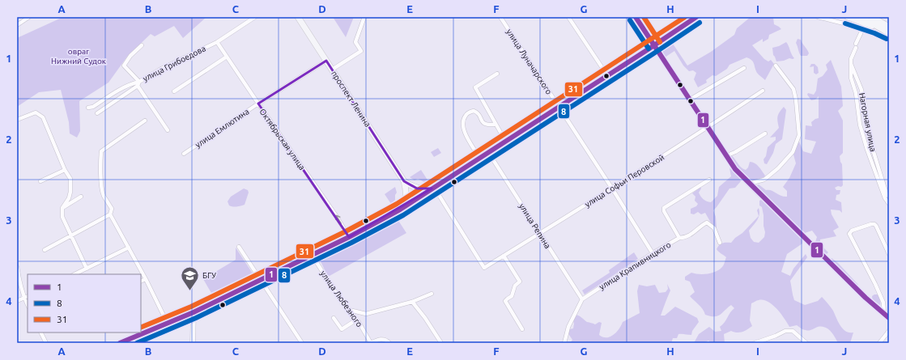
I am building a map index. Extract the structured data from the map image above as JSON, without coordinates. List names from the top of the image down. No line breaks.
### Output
{"streets":{"main road":["проспект Ленина"],"street":["улица Луначарского","улица Грибоедова","Нагорная улица","улица Емлютина","Октябрьская улица","улица Софьи Перовской","улица Репина","улица Крапивницкого","улица Любезного"]},"crossings":[["улица Луначарского","улица Софьи Перовской"],["улица Луначарского","улица Крапивницкого"],["улица Грибоедова","Октябрьская улица"],["проспект Ленина","улица Емлютина"],["улица Емлютина","Октябрьская улица"],["улица Софьи Перовской","улица Репина"],["улица Репина","улица Крапивницкого"]],"one_way":["Октябрьская улица"],"parks":["овраг Нижний Судок"],"places":{"school or university":["БГУ"]},"lines":["transit line 1","transit line 31","transit line 8"],"legend":["1","8","31"],"grid":{"columns":["A","B","C","D","E","F","G","H","I","J"],"rows":["1","2","3","4"]}}
